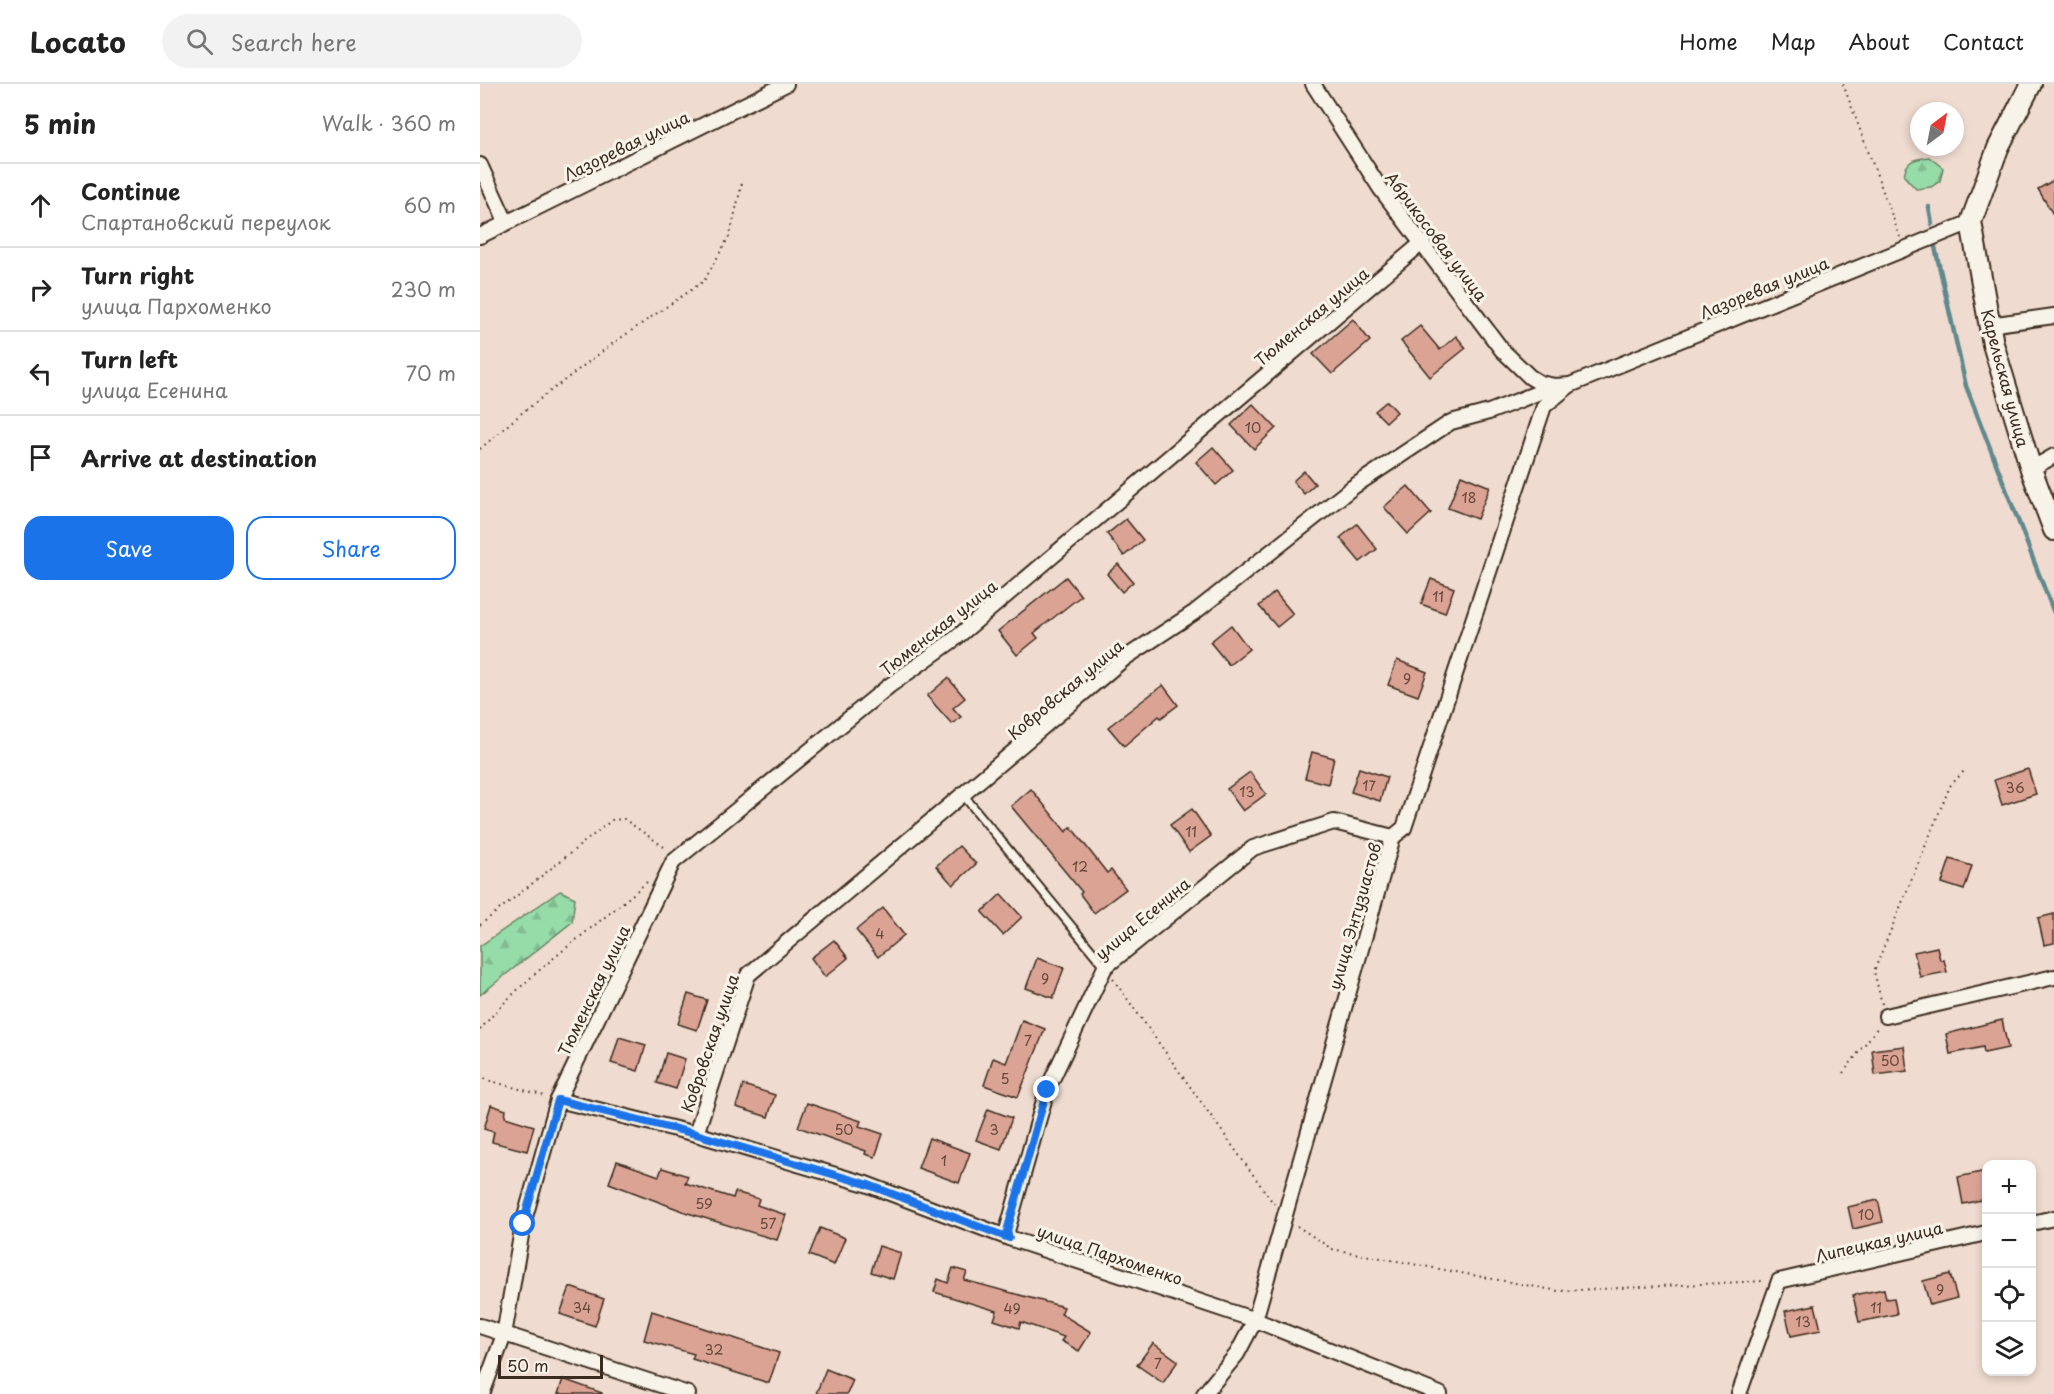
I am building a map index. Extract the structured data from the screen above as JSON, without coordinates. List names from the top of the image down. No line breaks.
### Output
{"streets":{"main road":["Карельская улица"],"street":["Лазоревая улица","Абрикосовая улица","Тюменская улица","Ковровская улица","улица Энтузиастов","улица Есенина","Липецкая улица","улица Пархоменко"]},"crossings":[["Лазоревая улица","Карельская улица"],["Лазоревая улица","Ковровская улица"],["Лазоревая улица","улица Энтузиастов"],["Абрикосовая улица","Тюменская улица"],["Абрикосовая улица","Ковровская улица"],["Тюменская улица","улица Пархоменко"],["Ковровская улица","улица Энтузиастов"],["Ковровская улица","улица Пархоменко"],["улица Энтузиастов","улица Есенина"],["улица Энтузиастов","улица Пархоменко"],["улица Есенина","улица Пархоменко"]],"house_numbers":["10","18","11","9","17","36","13","11","12","4","9","7","50","5","50","3","1","59","10","57","9","34","11","49","13","32","7"],"scale_bar":"50 m","north":"top right","page":{"header":"Locato","search":"Search here","nav":["Home","Map","About","Contact"],"heading":["5 min","Walk · 360 m"],"list":[["Continue","Спартановский переулок","60 m"],["Turn right","улица Пархоменко","230 m"],["Turn left","улица Есенина","70 m"],"Arrive at destination"],"buttons":["Save","Share"],"map_buttons":["+","−"],"scale":"50 m"}}
